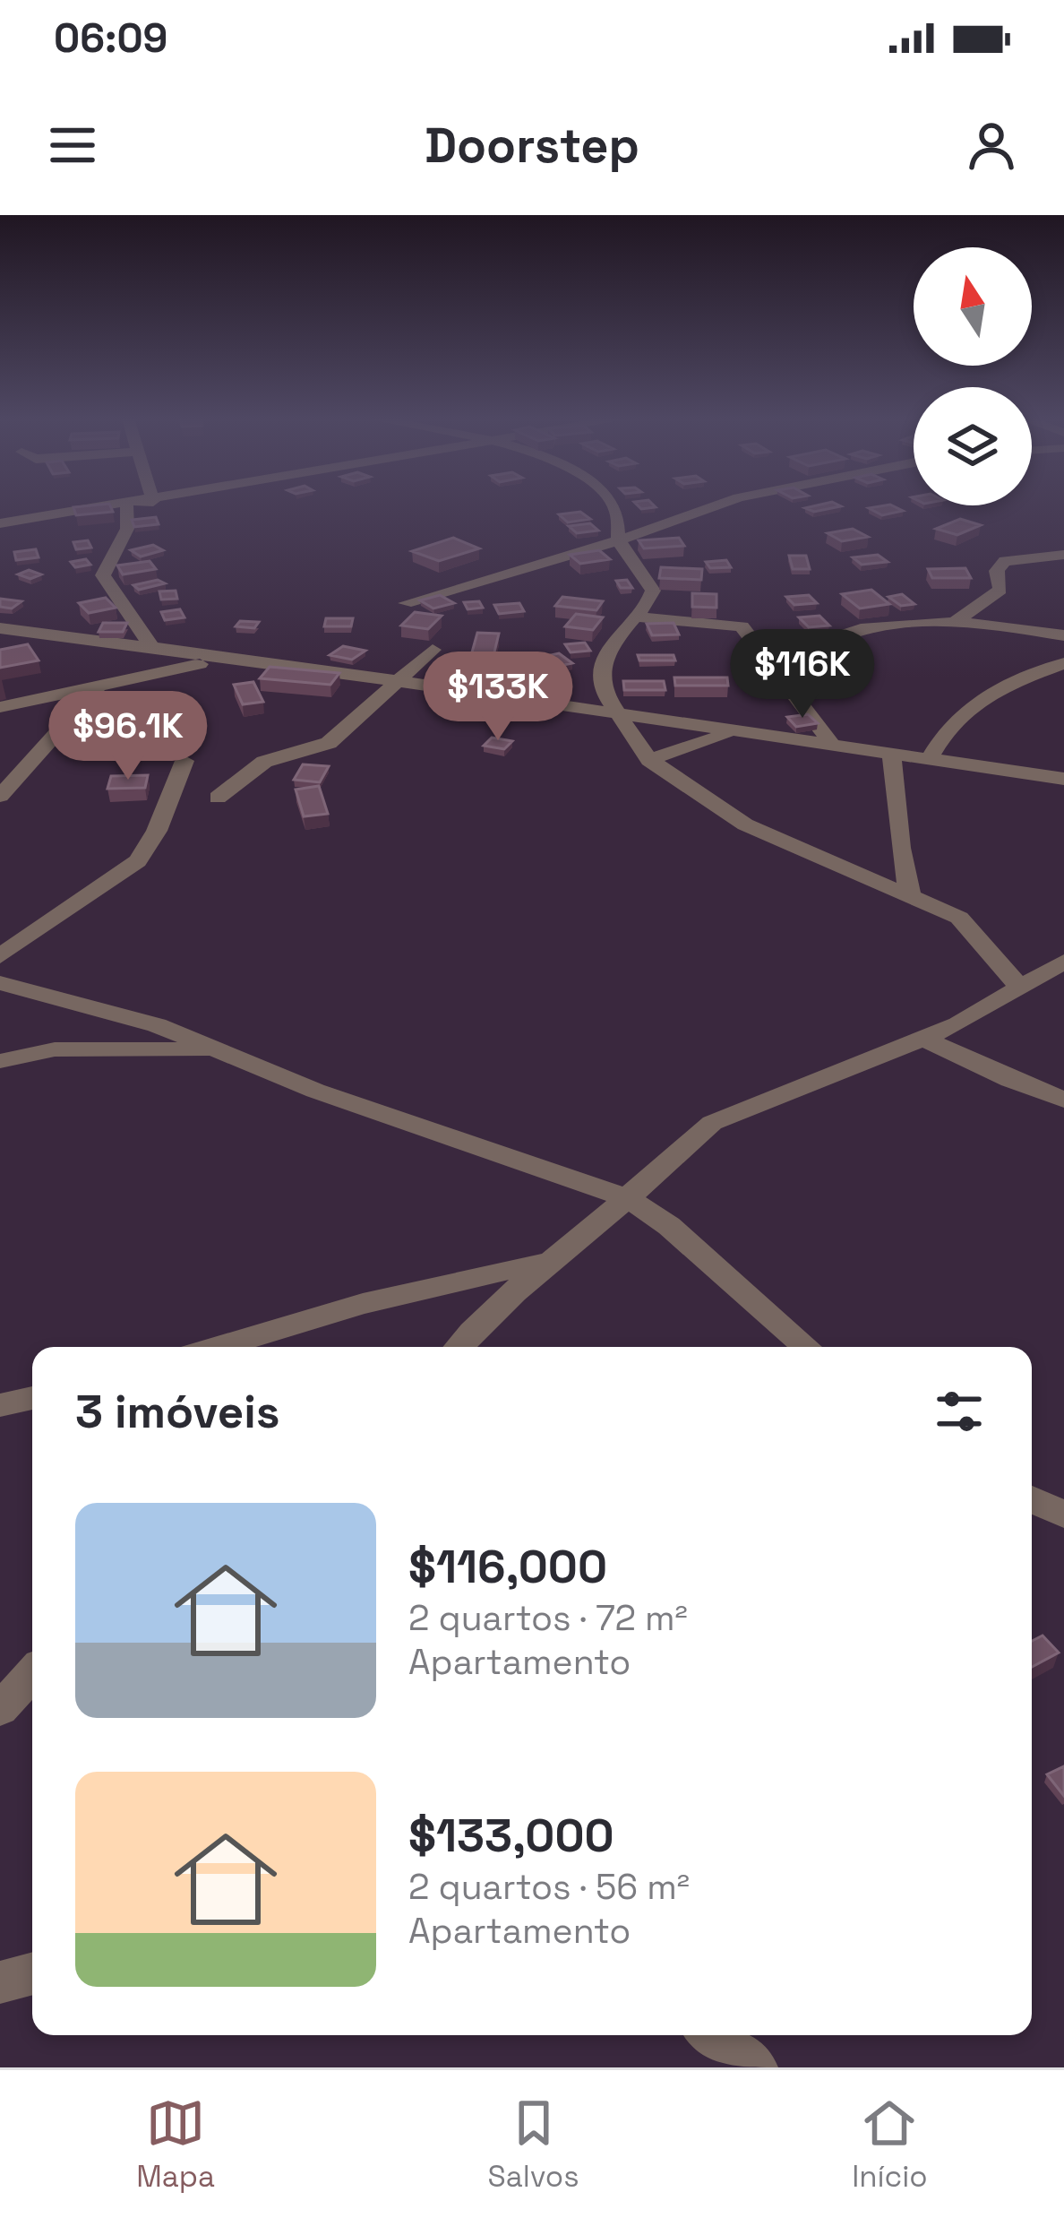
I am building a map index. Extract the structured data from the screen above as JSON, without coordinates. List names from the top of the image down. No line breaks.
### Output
{"north":"top","page":{"status":"06:09","header":"Doorstep","price":["$116K","$133K","$96.1K"],"heading":"3 imóveis","list":[{"name":"$116,000","note":"2 quartos · 72 m² · Apartamento"},{"name":"$133,000","note":"2 quartos · 56 m² · Apartamento"}],"tabs":["Mapa","Salvos","Início"]}}
